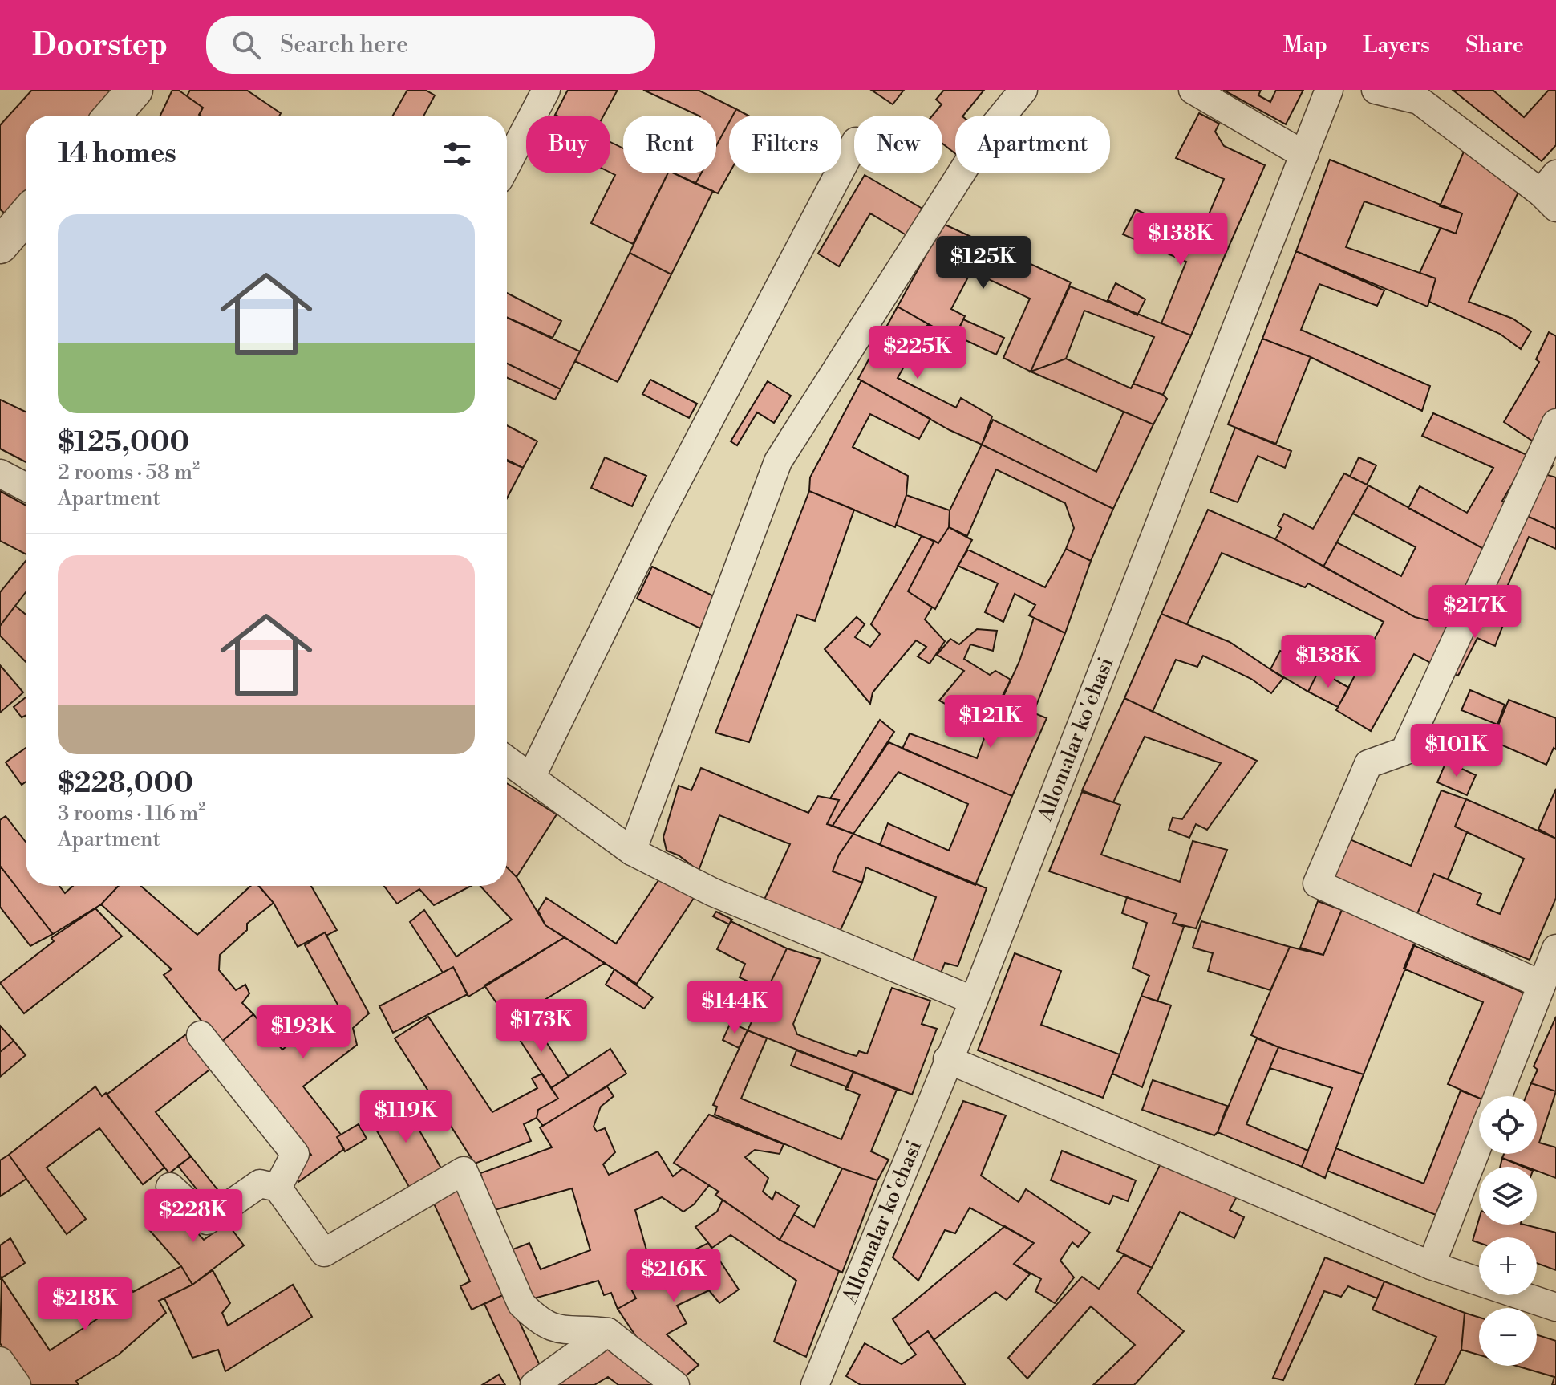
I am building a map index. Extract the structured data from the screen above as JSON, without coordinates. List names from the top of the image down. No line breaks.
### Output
{"streets":{"street":["Allomalar ko'chasi"]},"page":{"header":"Doorstep","search":"Search here","nav":["Map","Layers","Share"],"chip":["Buy","Rent","Filters","New","Apartment"],"heading":"14 homes","list":[{"name":"$125,000","note":"2 rooms · 58 m² · Apartment"},{"name":"$228,000","note":"3 rooms · 116 m² · Apartment"}],"price":["$138K","$125K","$225K","$217K","$138K","$121K","$101K","$144K","$173K","$193K","$119K","$228K","$216K","$218K"],"map_buttons":["+","−"]}}
